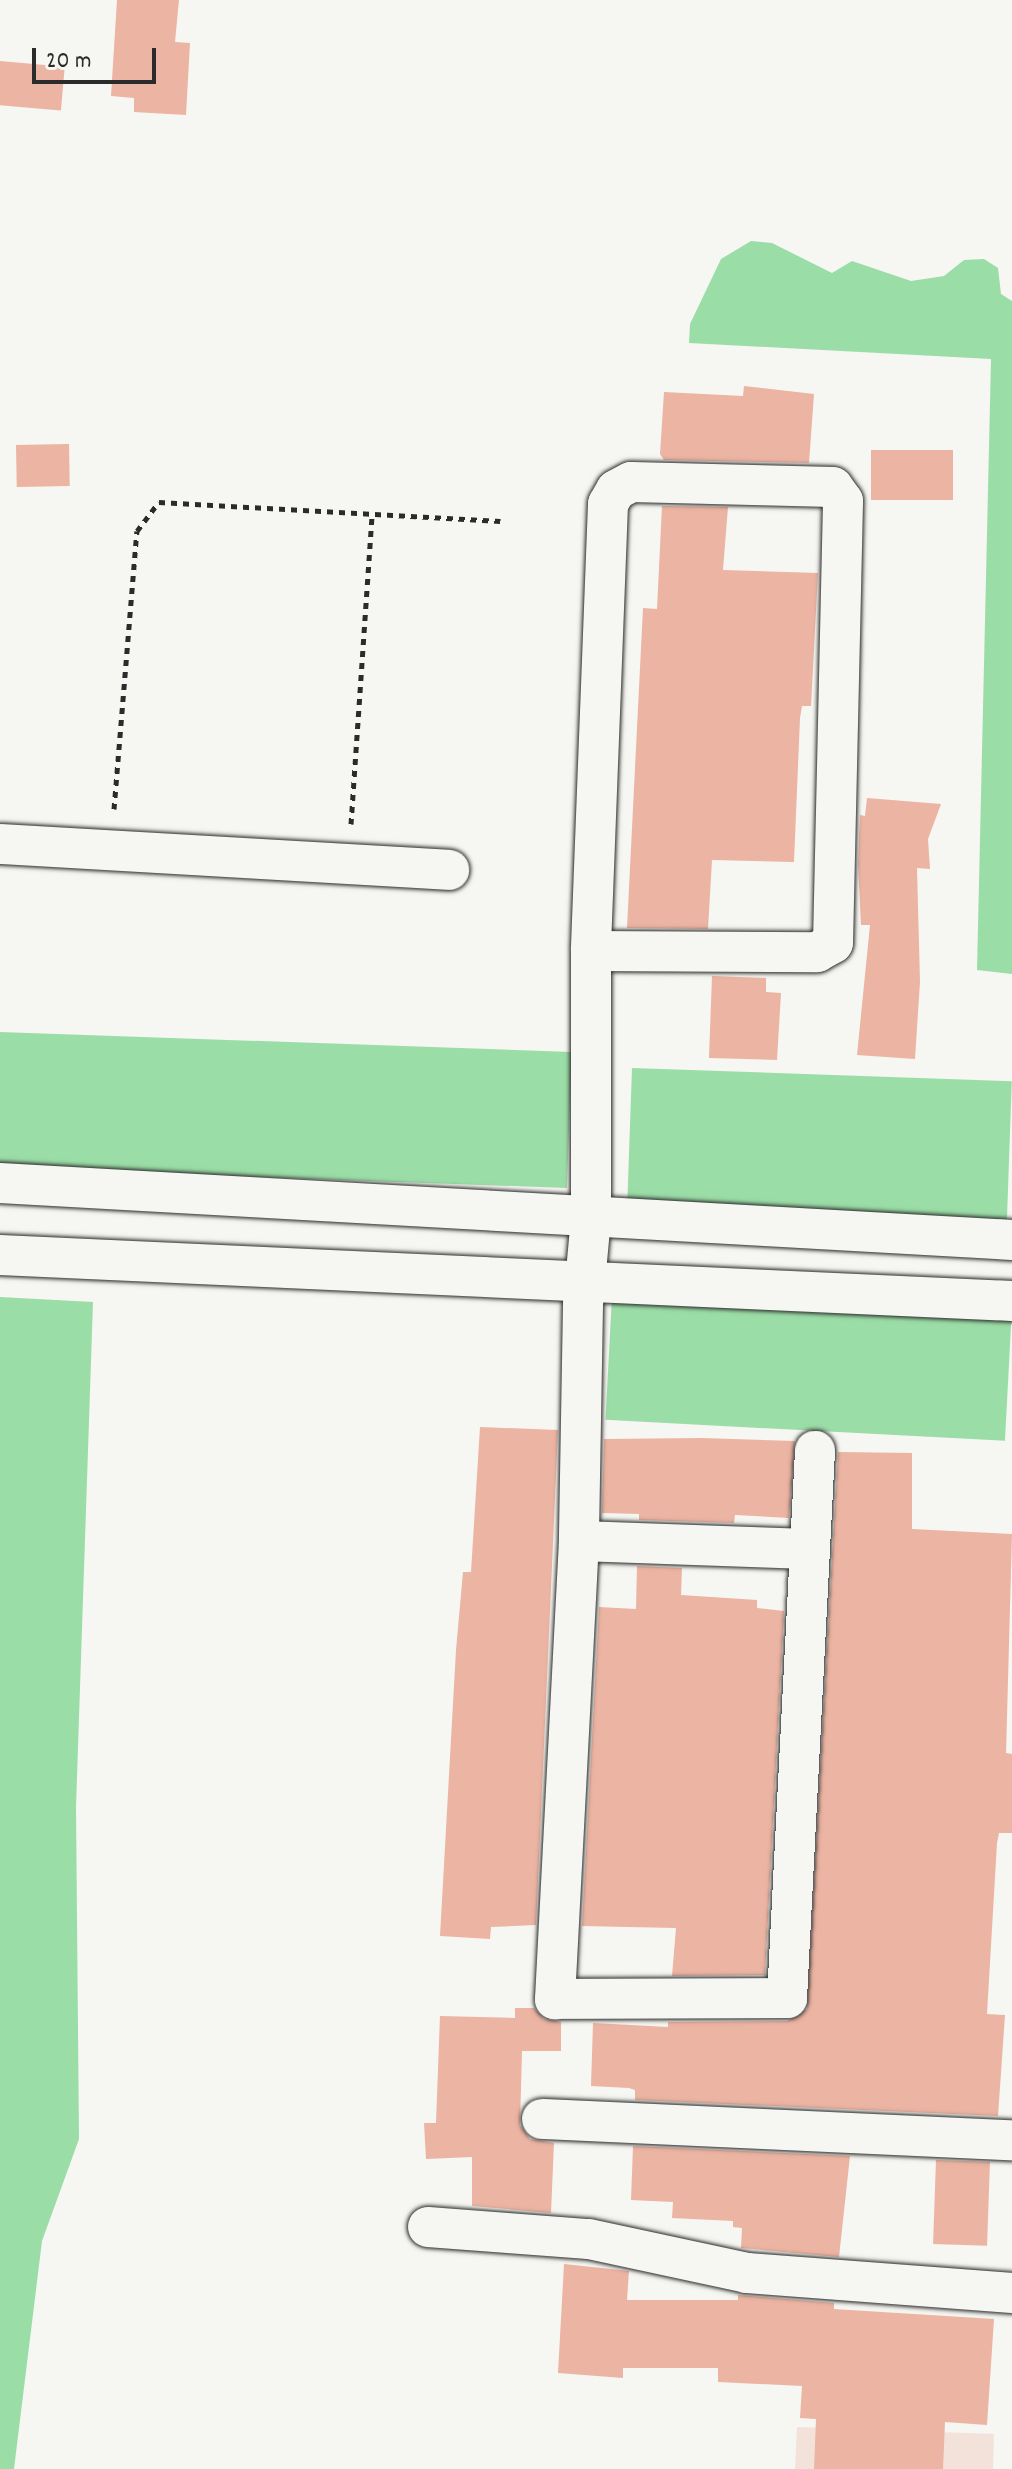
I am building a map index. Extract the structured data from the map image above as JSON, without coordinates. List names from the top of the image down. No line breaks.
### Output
{"scale_bar":"20 m"}
